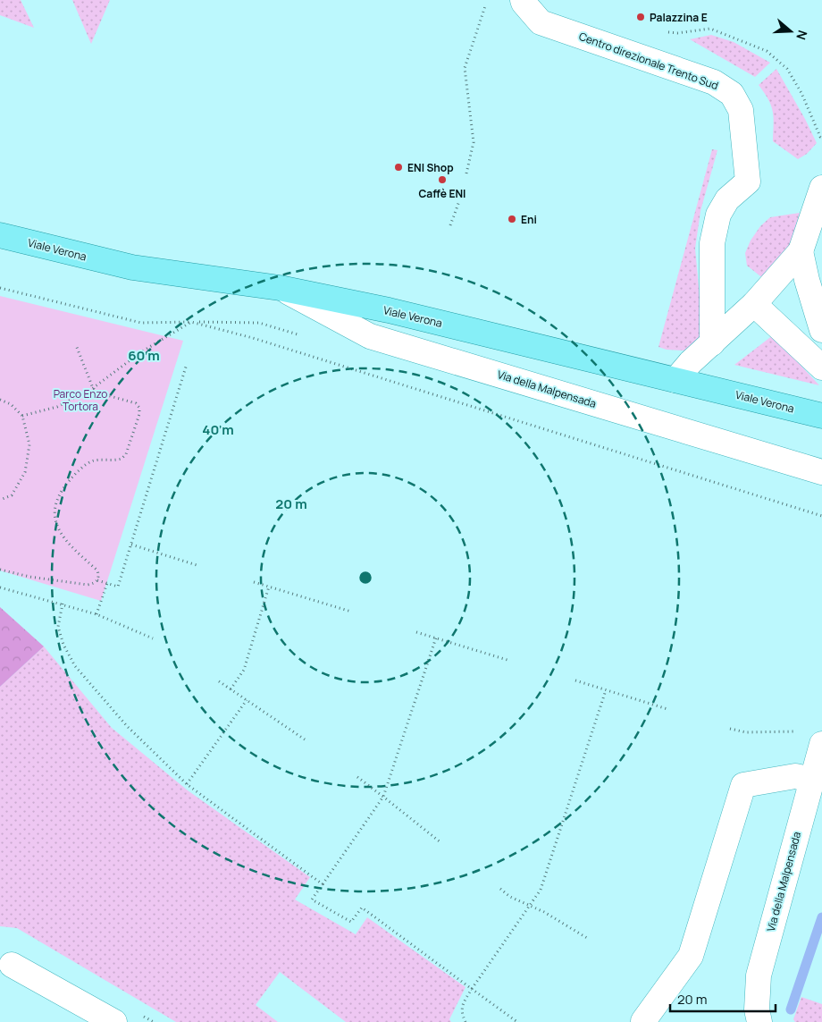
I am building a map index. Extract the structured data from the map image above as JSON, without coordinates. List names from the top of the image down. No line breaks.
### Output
{"streets":{"main road":["Viale Verona"],"street":["Centro direzionale Trento Sud","Via della Malpensada"]},"crossings":[["Viale Verona","Via della Malpensada"]],"parks":["Parco Enzo Tortora"],"places":["Palazzina E","ENI Shop","Caffè ENI","Eni"],"scale_bar":"20 m","north":"right","rings":["60 m","40 m","20 m"]}
